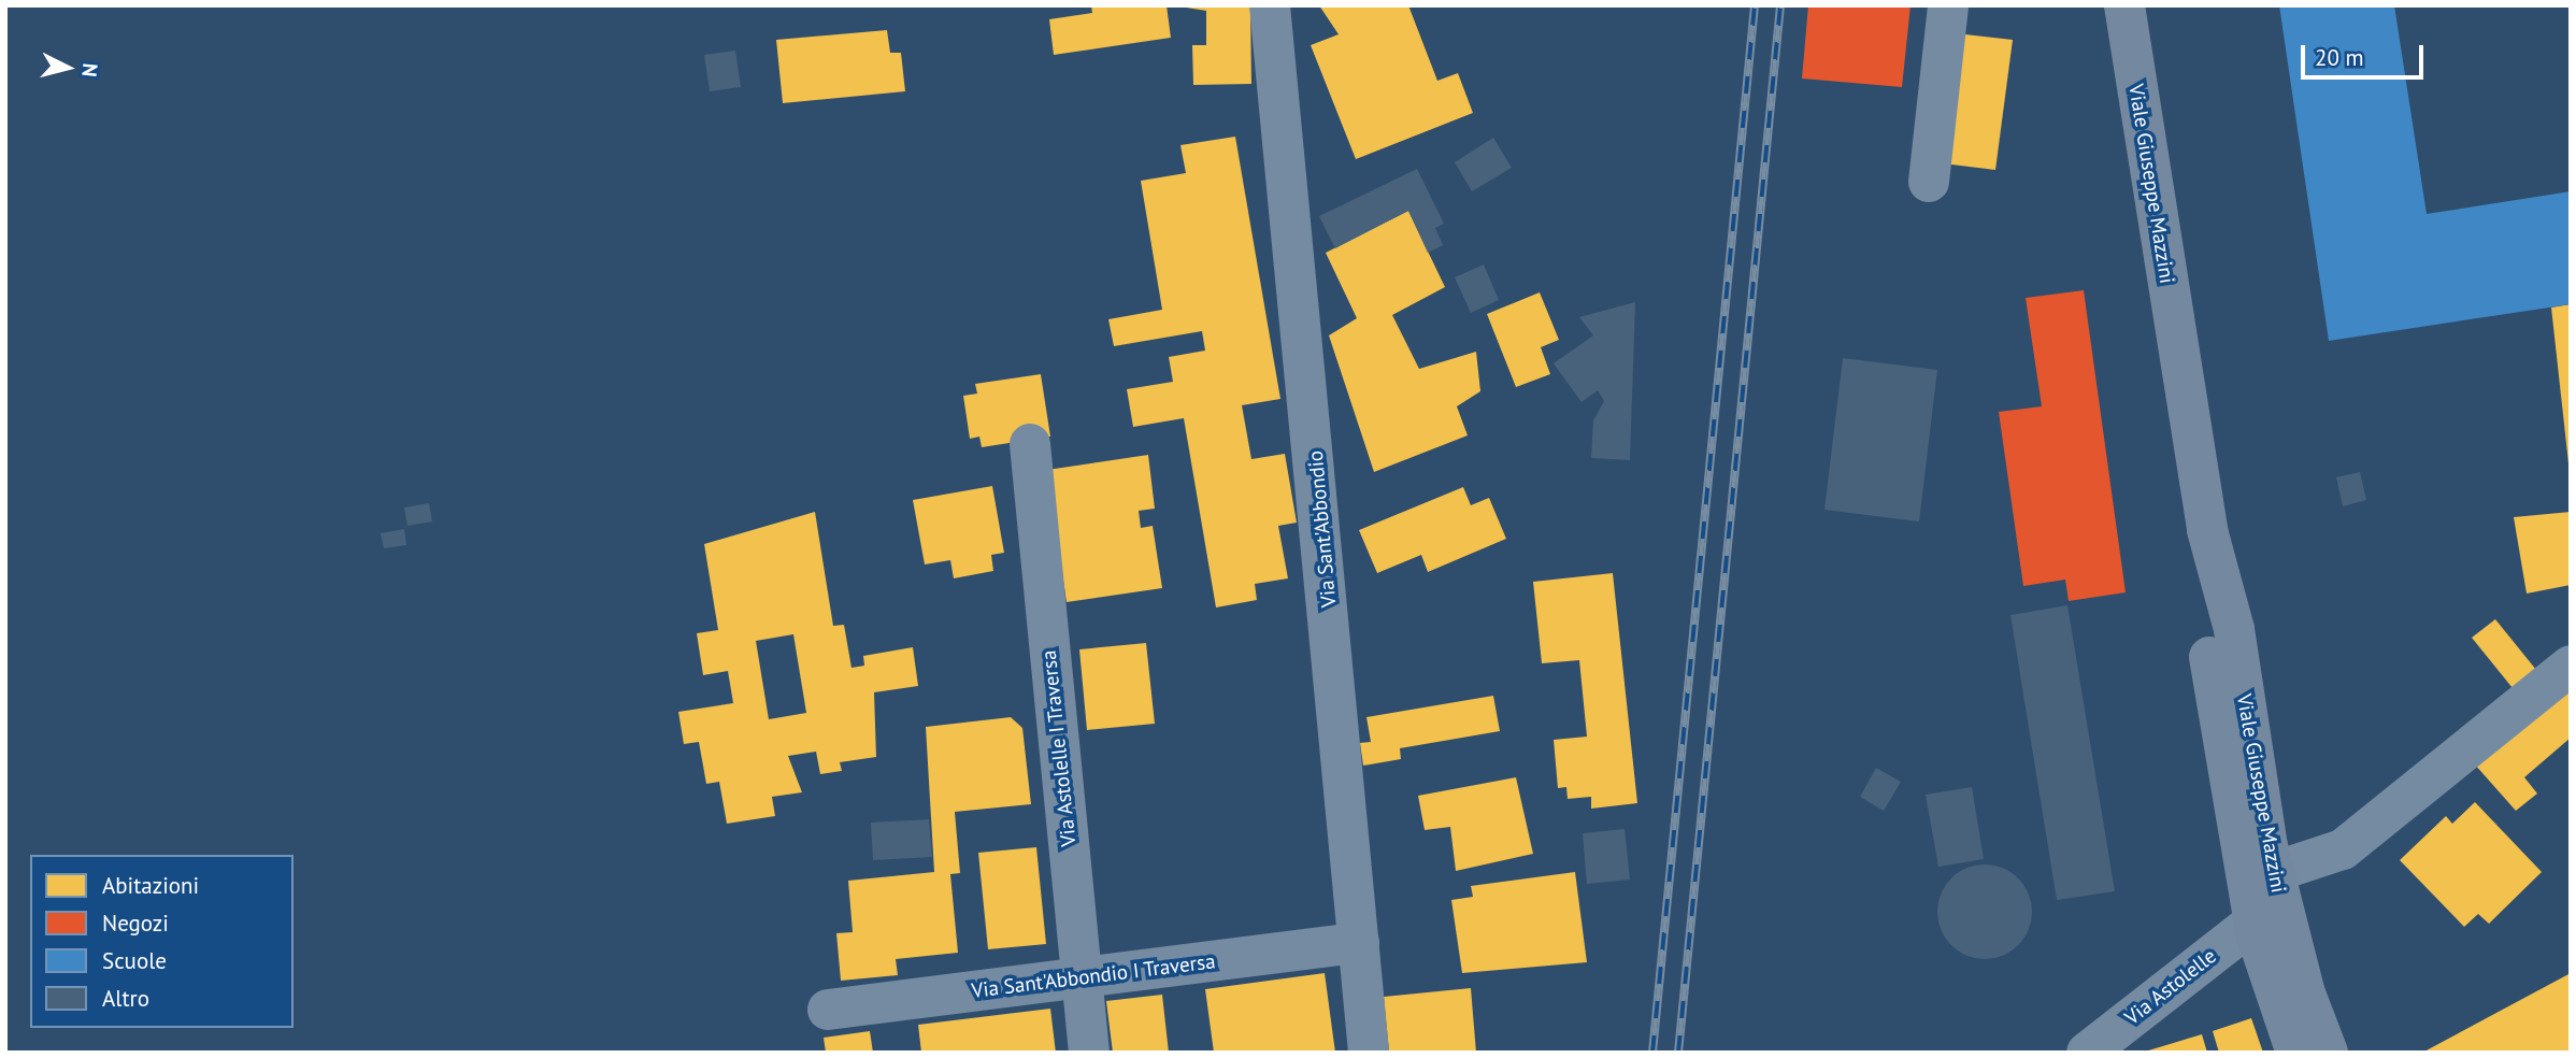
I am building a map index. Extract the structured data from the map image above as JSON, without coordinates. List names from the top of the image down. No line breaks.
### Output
{"streets":{"main road":["Viale Giuseppe Mazzini"],"street":["Via Sant'Abbondio","Via Astolelle I Traversa","Via Sant'Abbondio I Traversa","Via Astolelle"]},"crossings":[["Viale Giuseppe Mazzini","Via Astolelle"],["Via Sant'Abbondio","Via Sant'Abbondio I Traversa"],["Via Astolelle I Traversa","Via Sant'Abbondio I Traversa"]],"legend":["Abitazioni","Negozi","Scuole","Altro"],"scale_bar":"20 m","north":"right"}
